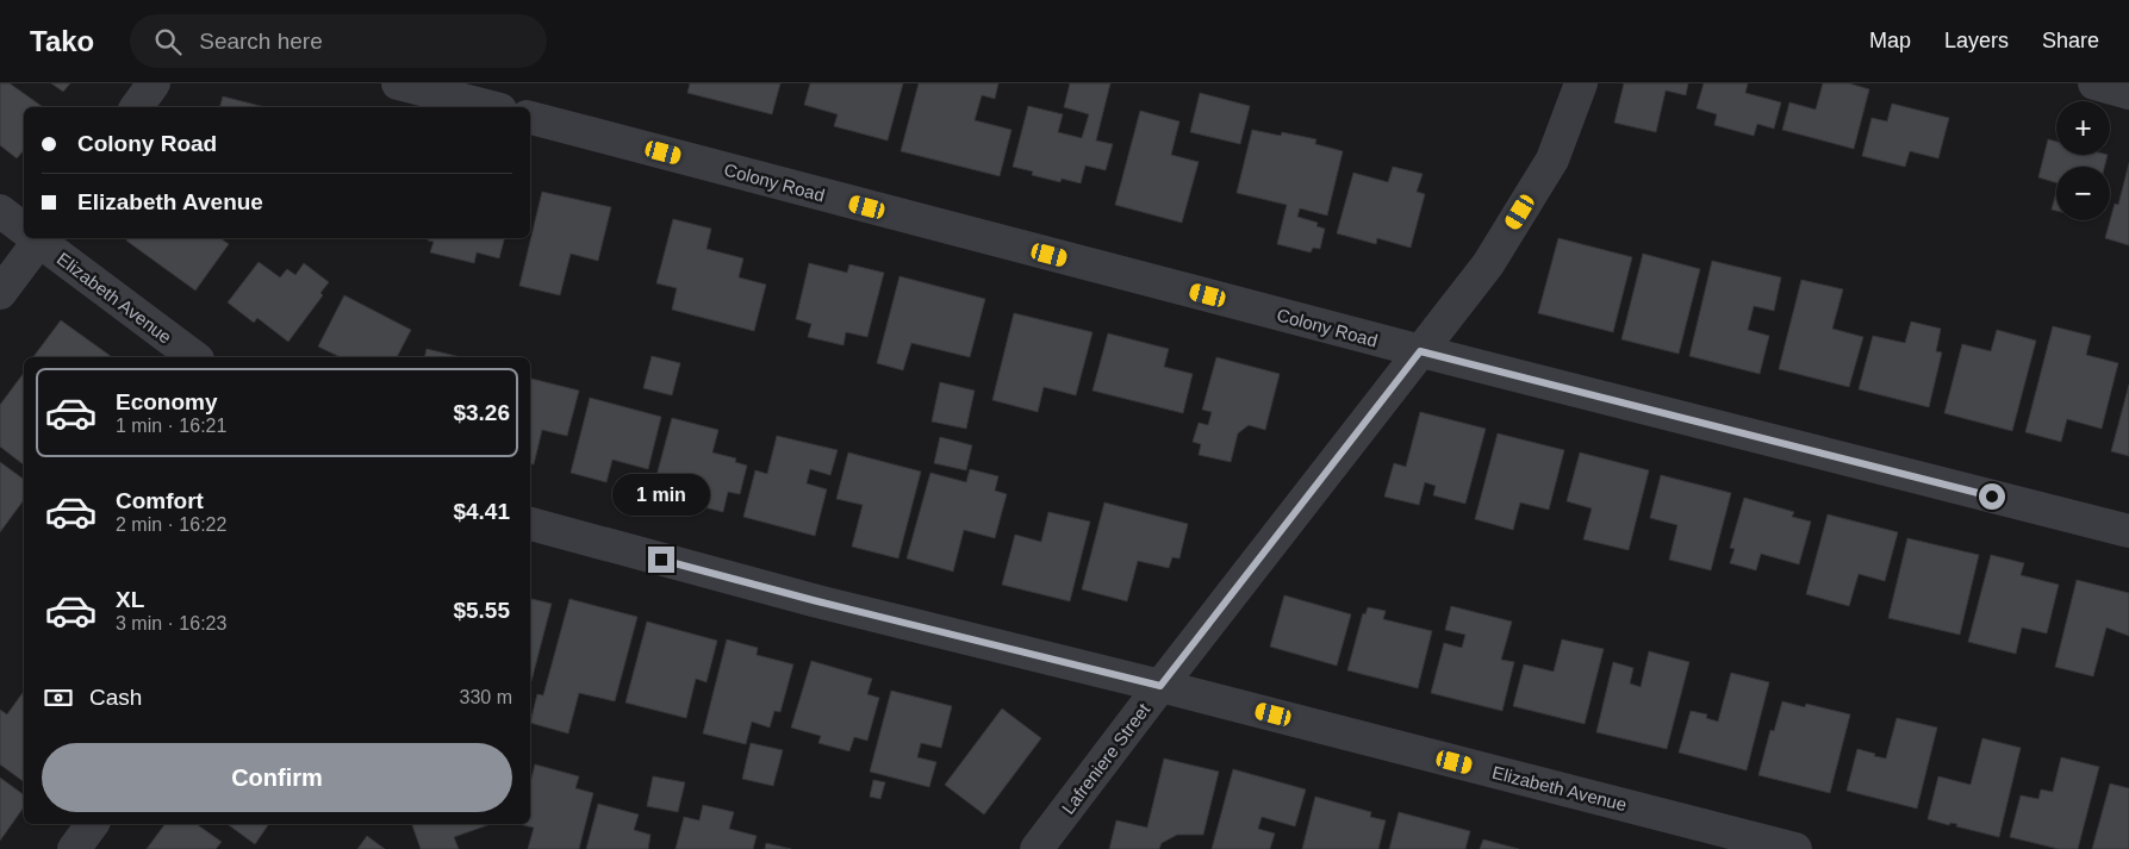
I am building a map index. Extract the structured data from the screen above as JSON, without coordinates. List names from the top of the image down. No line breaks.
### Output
{"streets":{"street":["Colony Road","Elizabeth Avenue","Lafreniere Street"]},"crossings":[["Colony Road","Lafreniere Street"],["Elizabeth Avenue","Lafreniere Street"]],"page":{"header":"Tako","search":"Search here","nav":["Map","Layers","Share"],"map_buttons":["+","−"],"banner":["Colony Road","Elizabeth Avenue"],"list":[{"name":"Economy","note":"1 min · 16:21","value":"$3.26"},{"name":"Comfort","note":"2 min · 16:22","value":"$4.41"},{"name":"XL","note":"3 min · 16:23","value":"$5.55"}],"bubble":"1 min","pay":["Cash","330 m"],"buttons":"Confirm"}}
